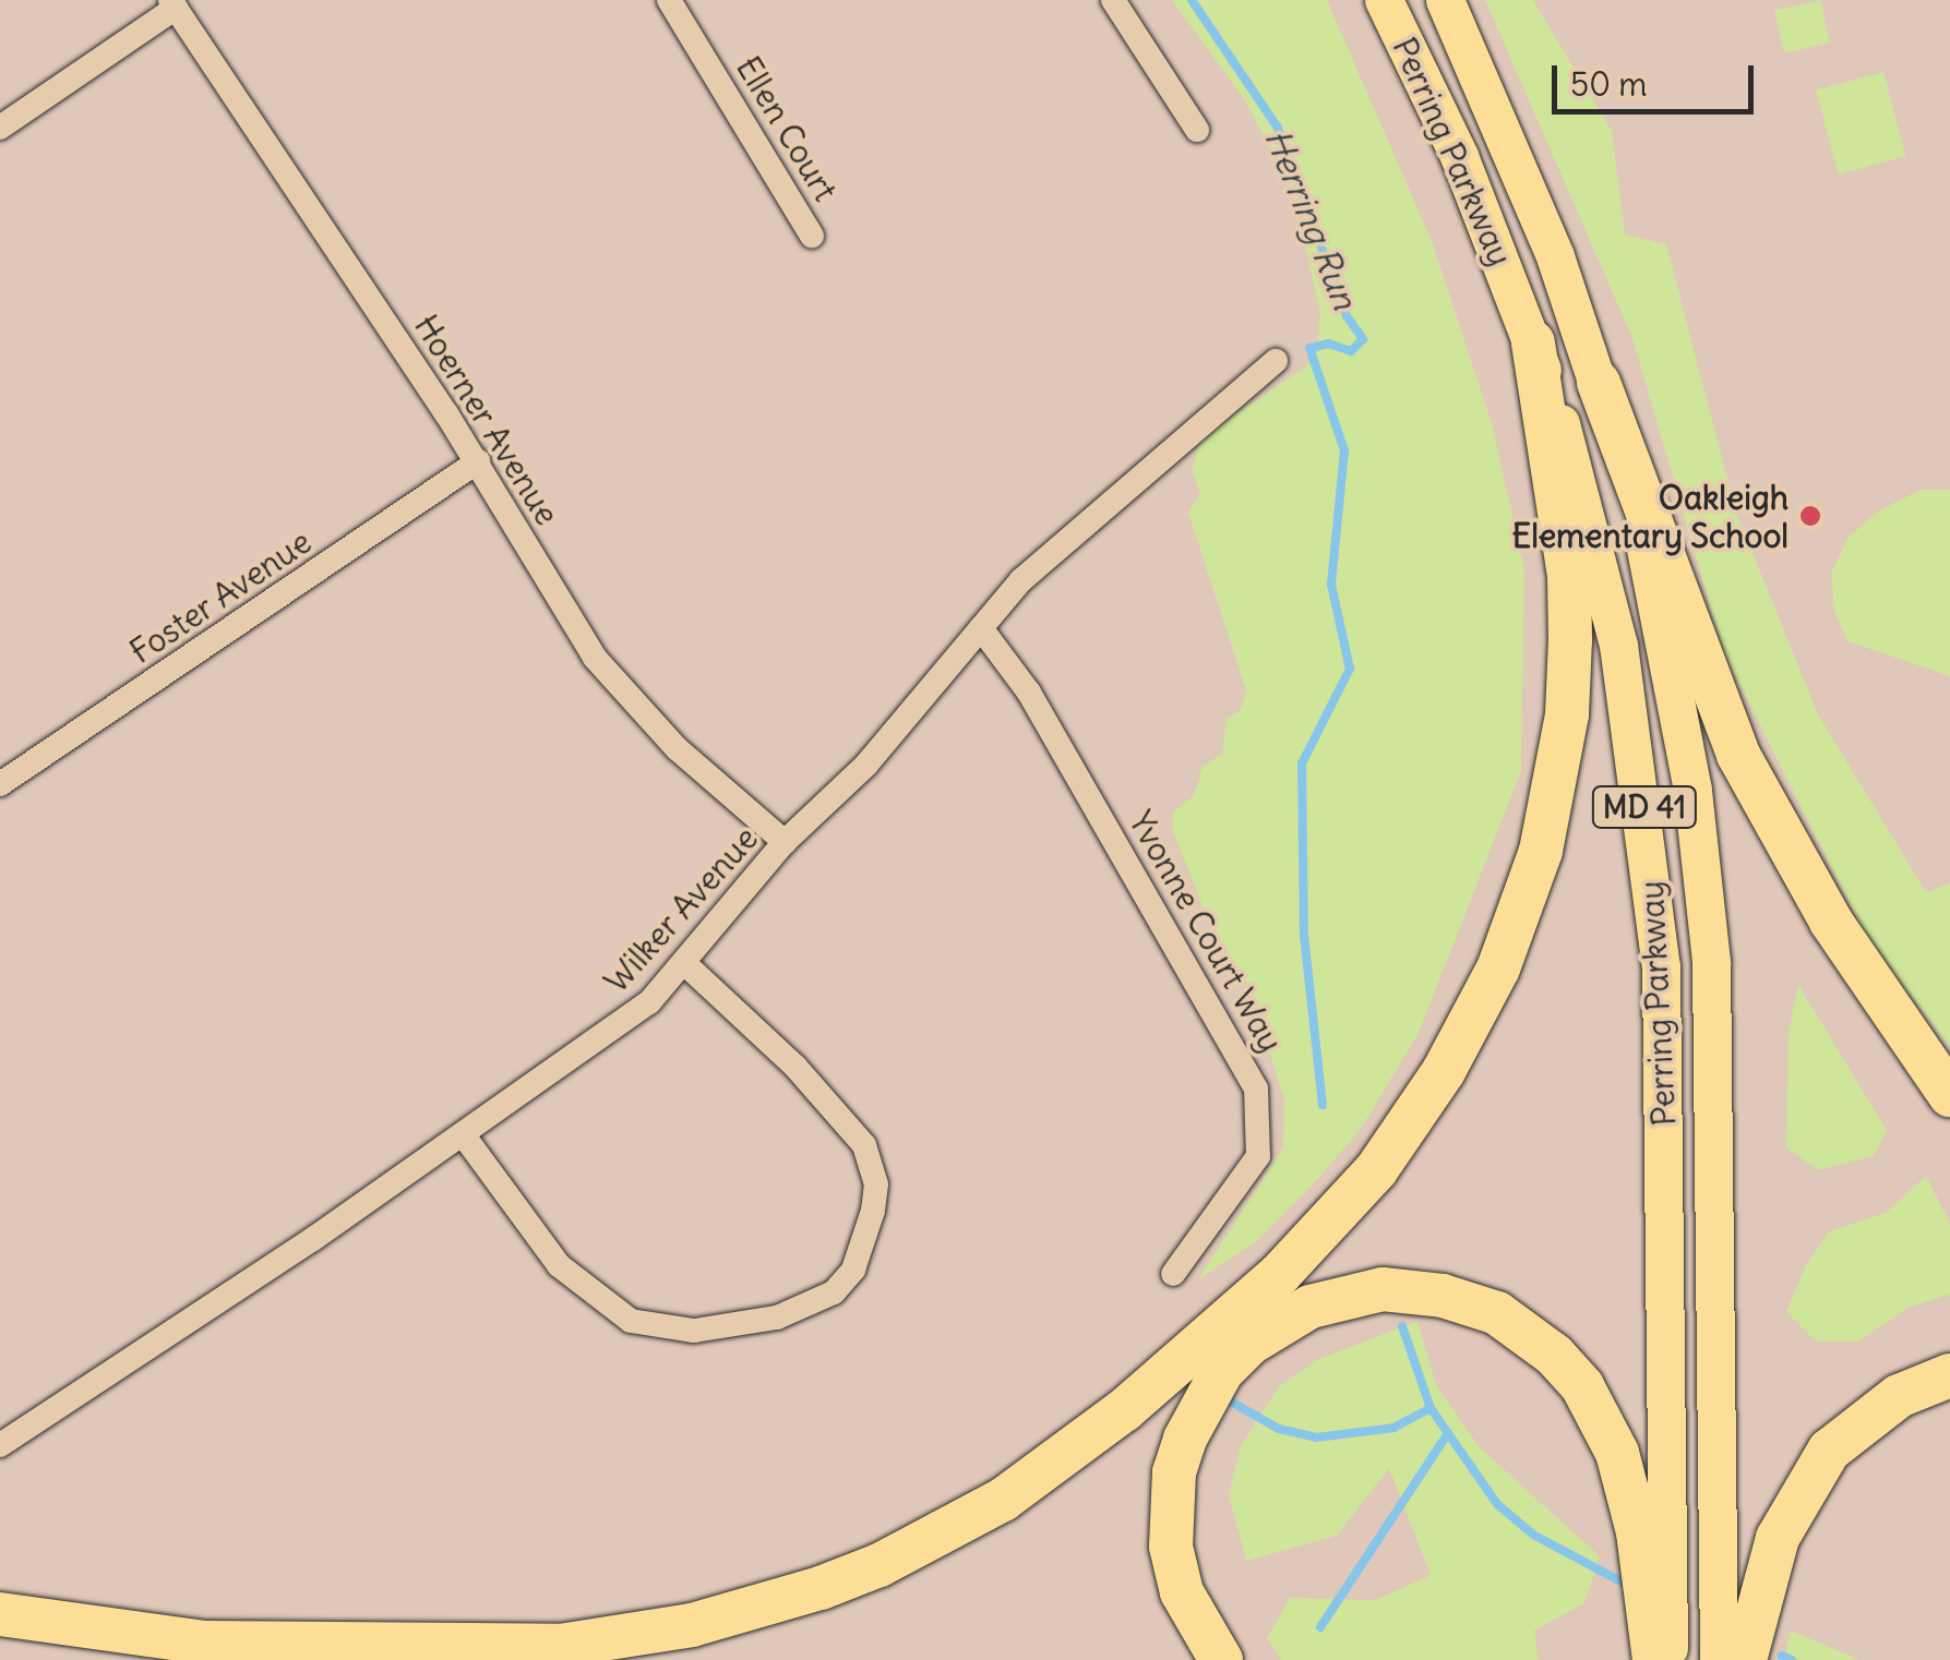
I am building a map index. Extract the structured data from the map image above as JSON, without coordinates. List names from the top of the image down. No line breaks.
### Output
{"streets":{"main road":["Perring Parkway","MD 41"],"street":["Ellen Court","Hoerner Avenue","Foster Avenue","Wilker Avenue","Yvonne Court Way"]},"crossings":[["Hoerner Avenue","Foster Avenue"],["Hoerner Avenue","Wilker Avenue"],["Wilker Avenue","Yvonne Court Way"]],"water":["Herring Run"],"places":["Oakleigh Elementary School"],"scale_bar":"50 m"}
